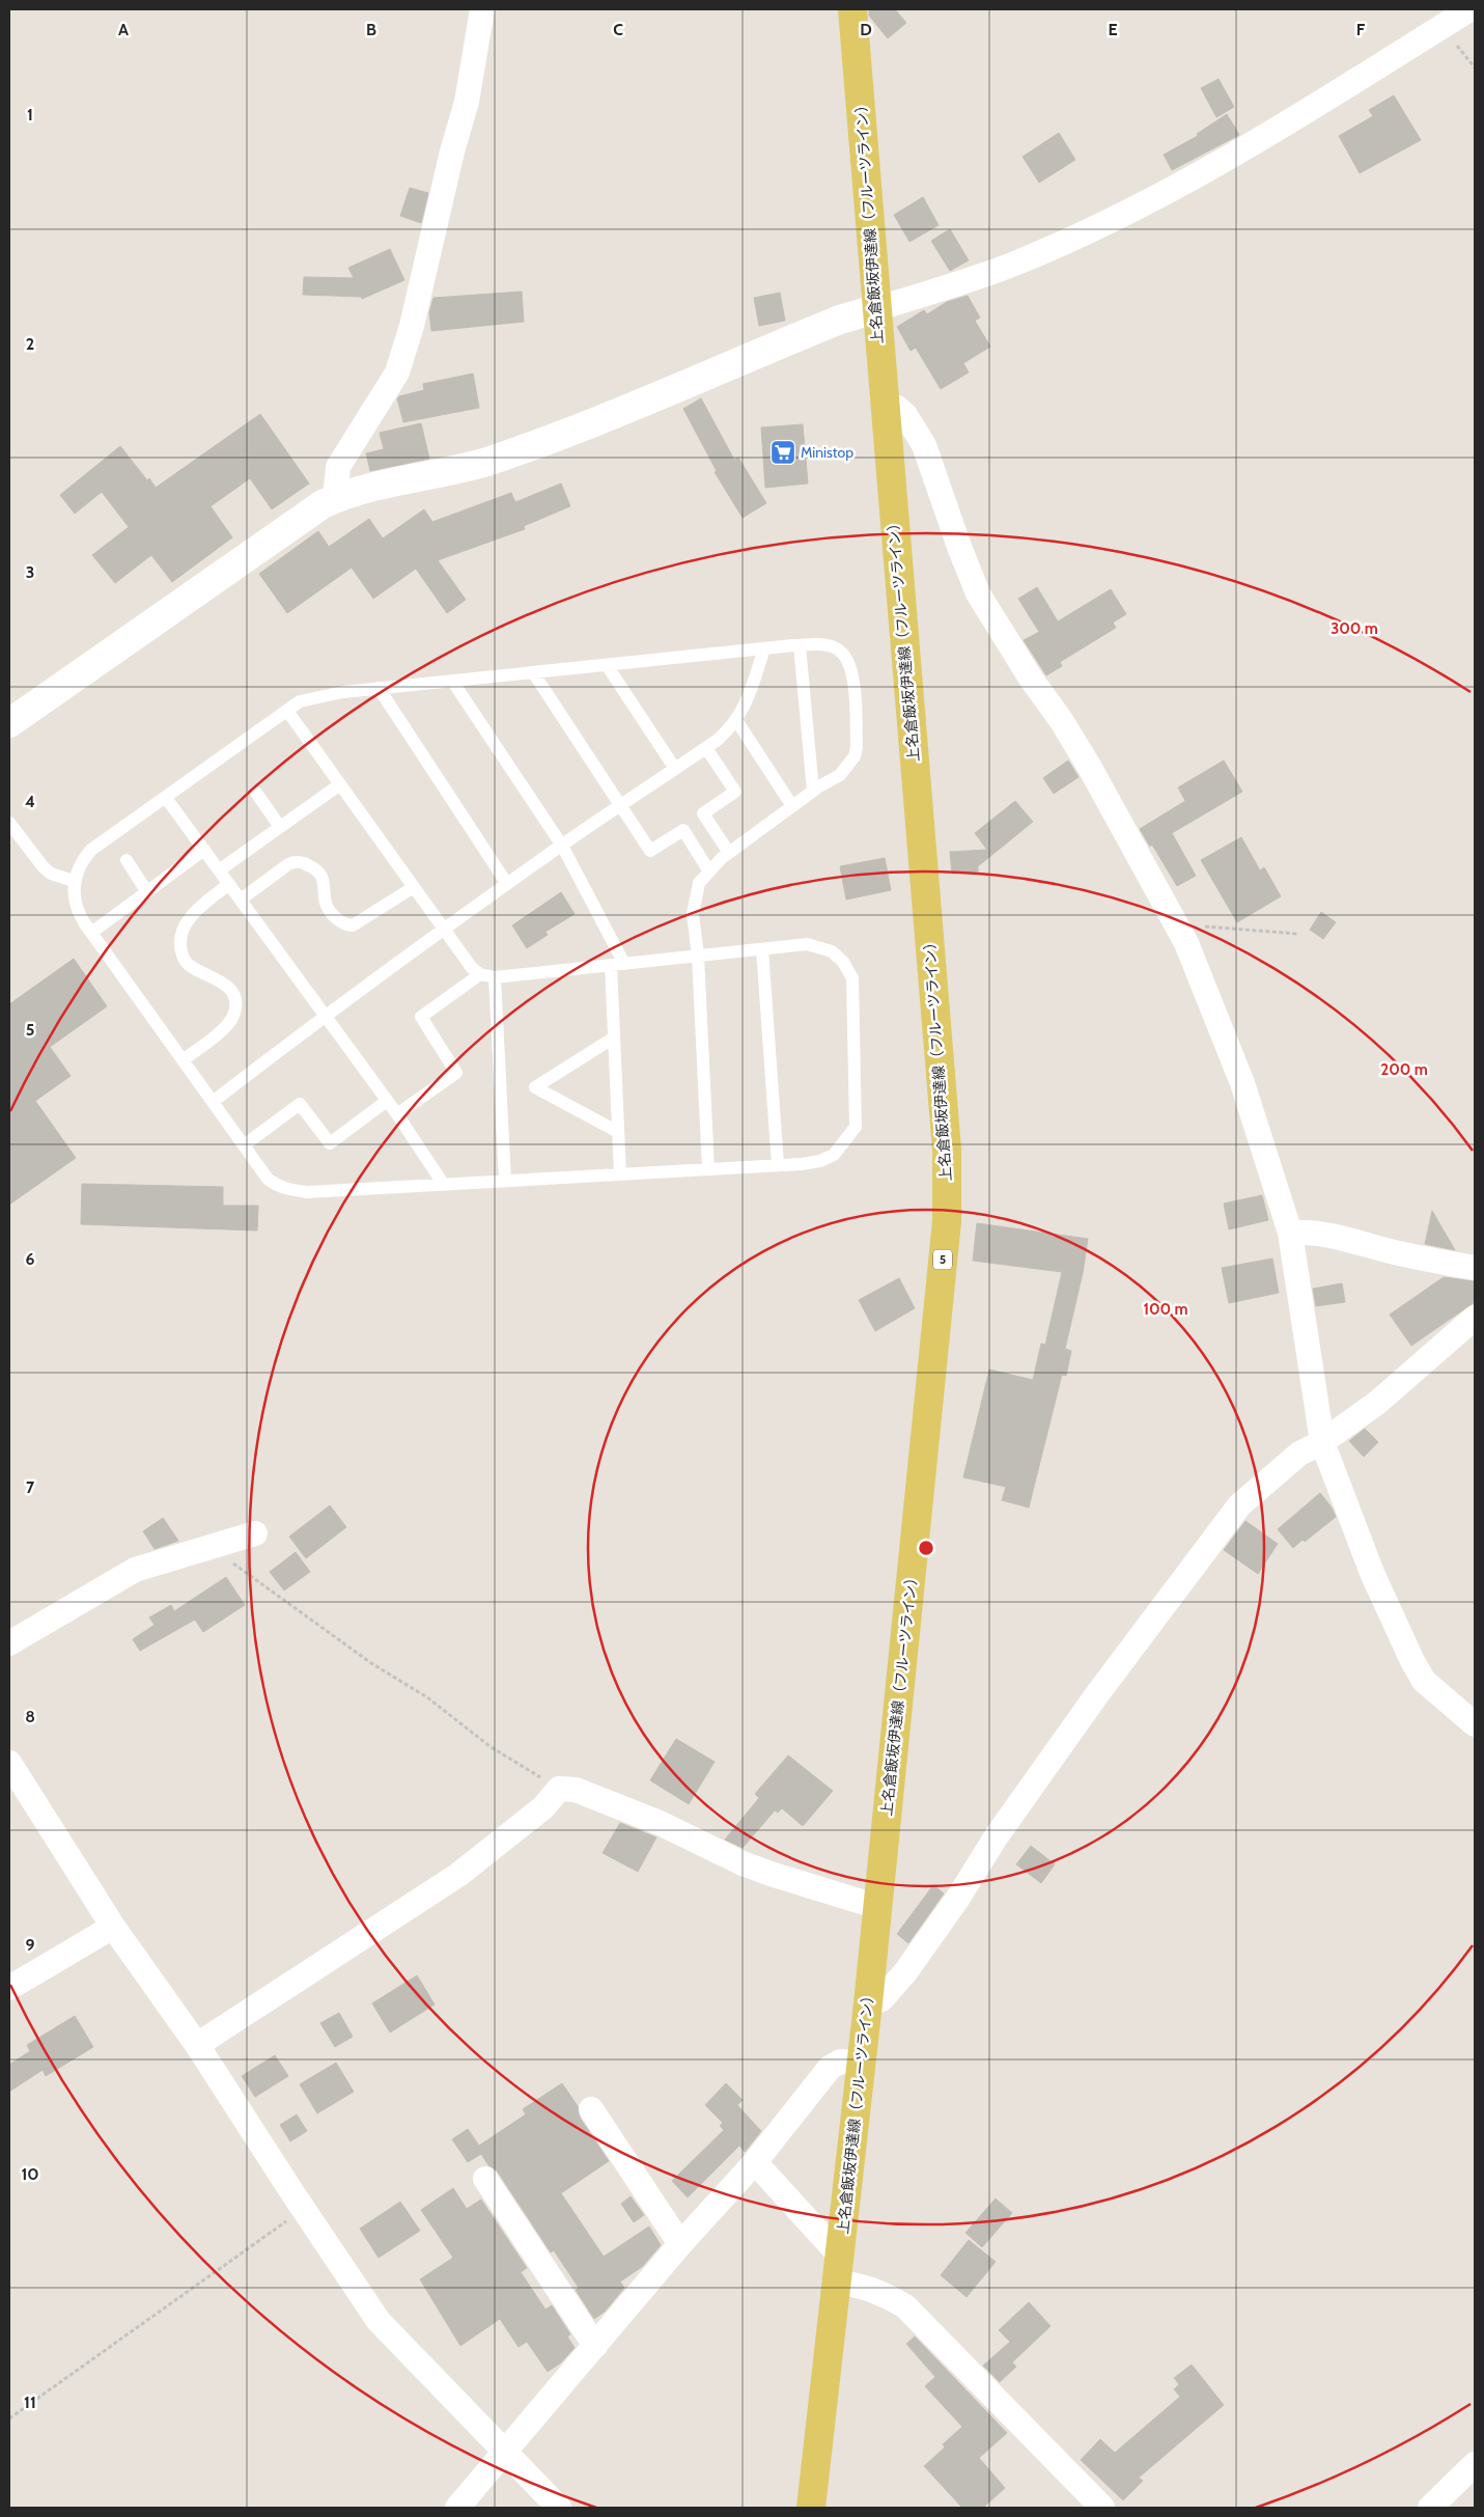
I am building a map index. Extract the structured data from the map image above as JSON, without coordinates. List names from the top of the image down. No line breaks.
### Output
{"streets":{"main road":["上名倉飯坂伊達線（フルーツライン）","5"]},"places":{"supermarket":["Ministop"]},"grid":{"columns":["A","B","C","D","E","F"],"rows":["1","2","3","4","5","6","7","8","9","10","11"]},"rings":["300 m","200 m","100 m"]}
